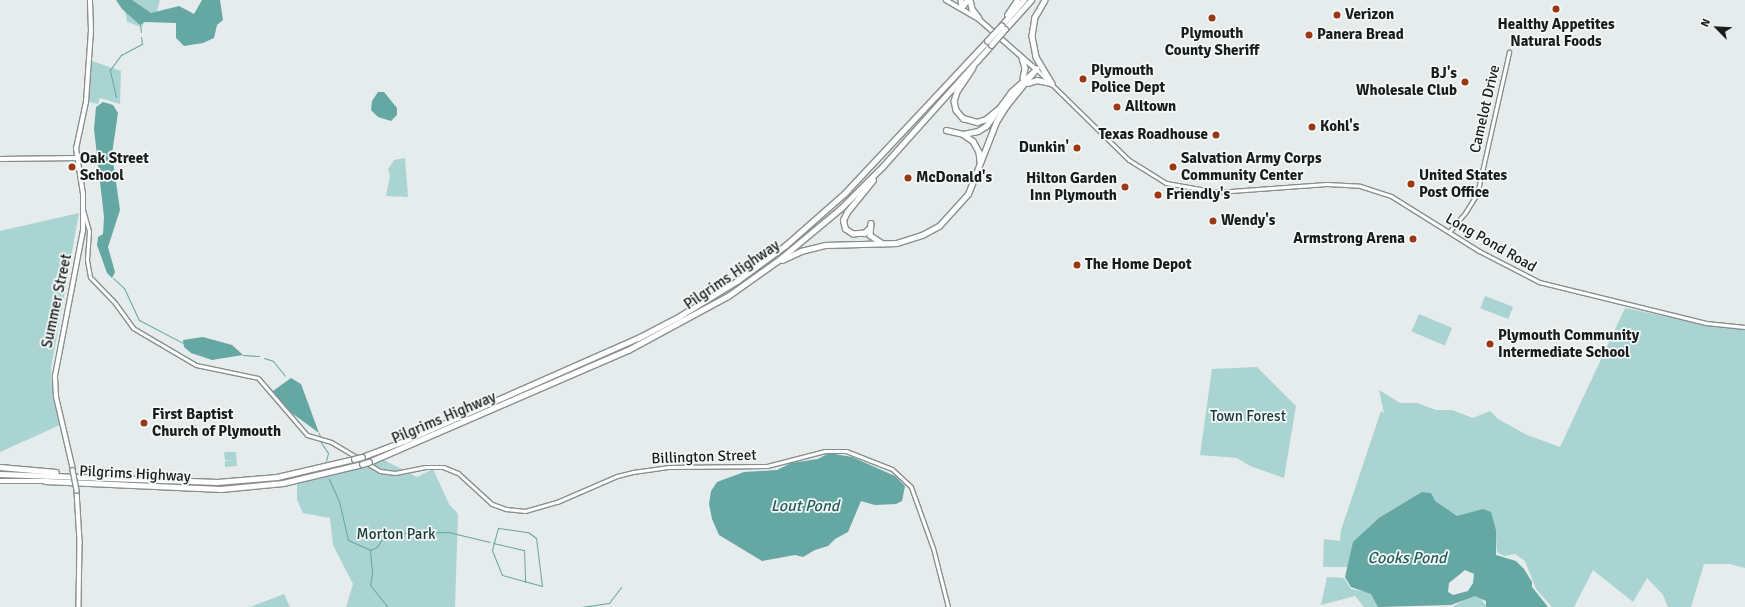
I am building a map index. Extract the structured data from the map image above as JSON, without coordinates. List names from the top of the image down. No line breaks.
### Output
{"streets":{"highway":["Pilgrims Highway"],"main road":["Summer Street"],"street":["Camelot Drive","Long Pond Road","Billington Street"]},"crossings":[["Camelot Drive","Long Pond Road"],["Summer Street","Billington Street"]],"water":["Lout Pond","Cooks Pond"],"parks":["Town Forest","Morton Park"],"places":["Healthy Appetites Natural Foods","Verizon","Plymouth County Sheriff","Panera Bread","Plymouth Police Dept","BJ's Wholesale Club","Alltown","Kohl's","Texas Roadhouse","Dunkin'","Oak Street School","Salvation Army Corps Community Center","McDonald's","United States Post Office","Hilton Garden Inn Plymouth","Friendly's","Wendy's","Armstrong Arena","The Home Depot","Plymouth Community Intermediate School","First Baptist Church of Plymouth"],"north":"top left"}
